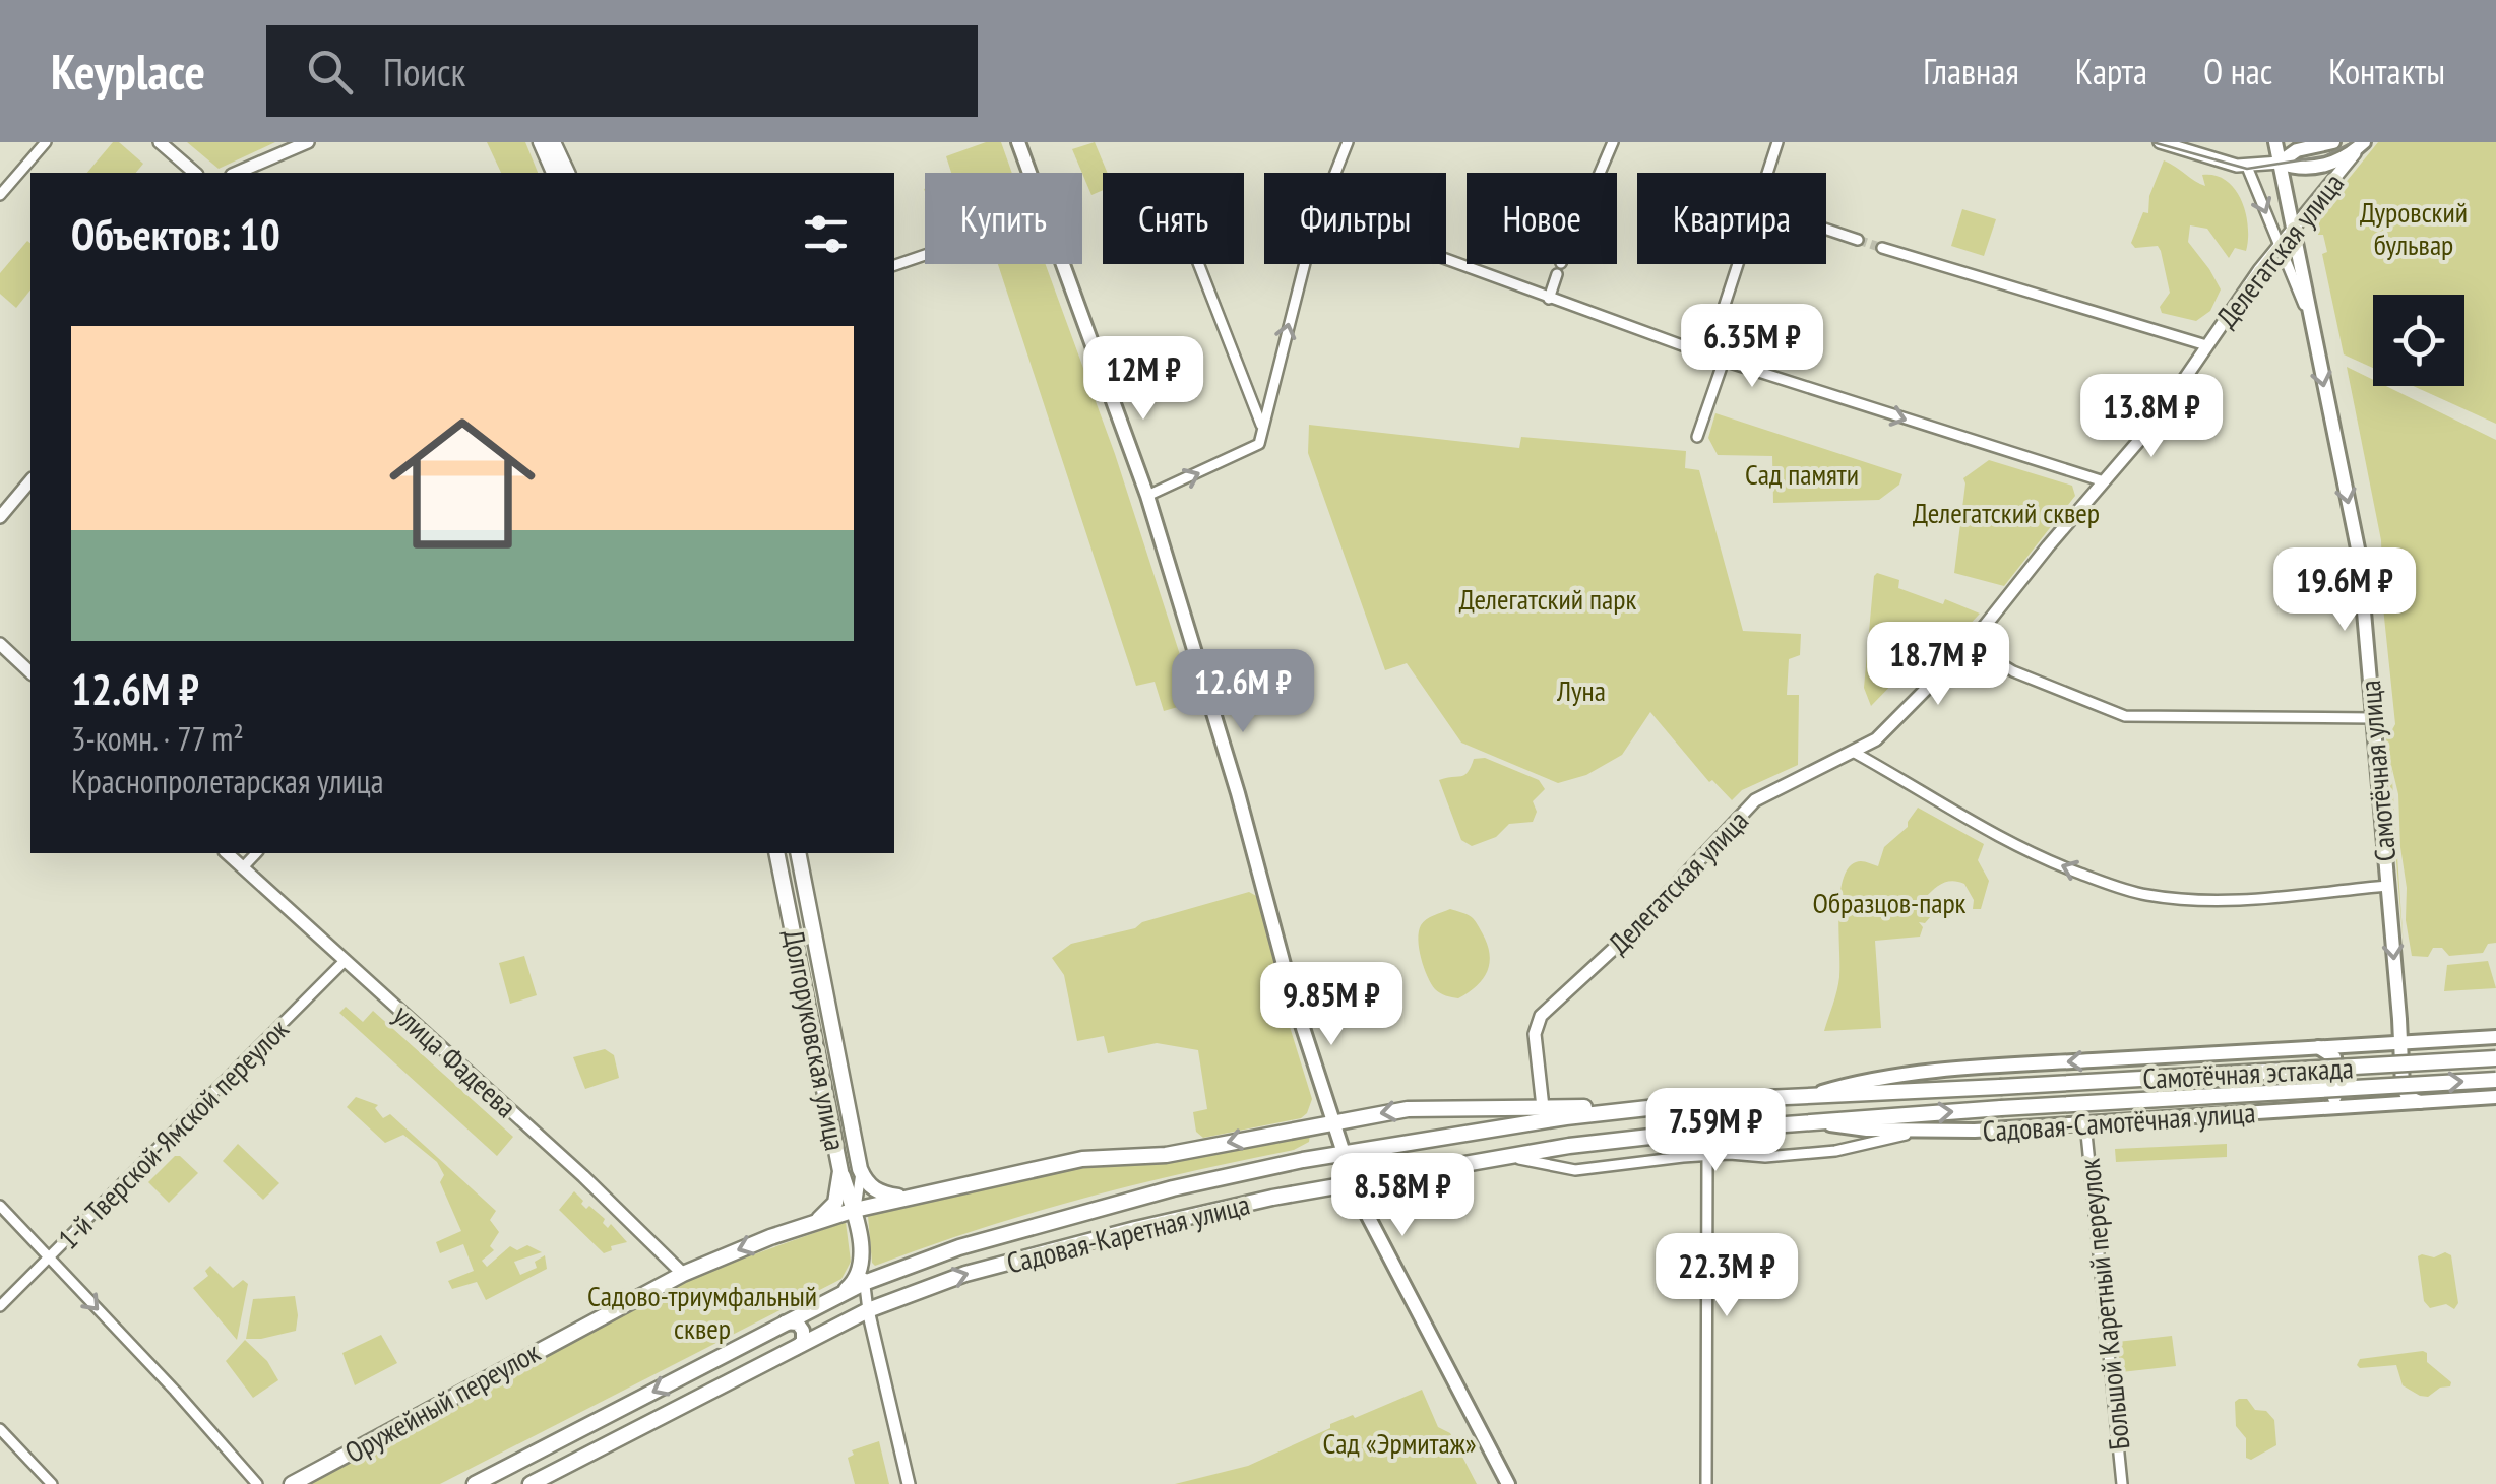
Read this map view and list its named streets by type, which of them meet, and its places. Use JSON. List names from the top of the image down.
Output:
{
  "streets": {
    "main road": [
      "Делегатская улица",
      "Самотёчная улица",
      "Долгоруковская улица",
      "Самотёчная эстакада",
      "Садовая-Самотёчная улица",
      "Садовая-Каретная улица",
      "Оружейный переулок"
    ],
    "street": ["улица Фадеева", "1-й Тверской-Ямской переулок", "Большой Каретный переулок"]
  },
  "crossings": [
    ["Делегатская улица", "Самотёчная улица"],
    ["Делегатская улица", "Садовая-Каретная улица"],
    ["Самотёчная улица", "Садовая-Самотёчная улица"],
    ["Долгоруковская улица", "Оружейный переулок"],
    ["улица Фадеева", "1-й Тверской-Ямской переулок"],
    ["улица Фадеева", "Оружейный переулок"],
    ["Самотёчная эстакада", "Садовая-Самотёчная улица"],
    ["Самотёчная эстакада", "Садовая-Каретная улица"],
    ["Садовая-Самотёчная улица", "Садовая-Каретная улица"],
    ["Садовая-Самотёчная улица", "Большой Каретный переулок"]
  ],
  "one_way": ["Самотёчная улица"],
  "parks": [
    "Дуровский бульвар",
    "Сад памяти",
    "Делегатский сквер",
    "Делегатский парк",
    "Луна",
    "Образцов-парк",
    "Садово-триумфальный сквер",
    "Сад «Эрмитаж»"
  ],
  "page": {
    "header": "Keyplace",
    "search": "Поиск",
    "nav": [
      "Главная",
      "Карта",
      "О нас",
      "Контакты"
    ],
    "chip": [
      "Купить",
      "Снять",
      "Фильтры",
      "Новое",
      "Квартира"
    ],
    "heading": "Объектов: 10",
    "list": [
      {
        "name": "12.6M ₽",
        "note": "3-комн. · 77 m² · Краснопролетарская улица"
      }
    ],
    "price": [
      "6.35M ₽",
      "12M ₽",
      "13.8M ₽",
      "19.6M ₽",
      "18.7M ₽",
      "12.6M ₽",
      "9.85M ₽",
      "7.59M ₽",
      "8.58M ₽",
      "22.3M ₽"
    ]
  }
}
